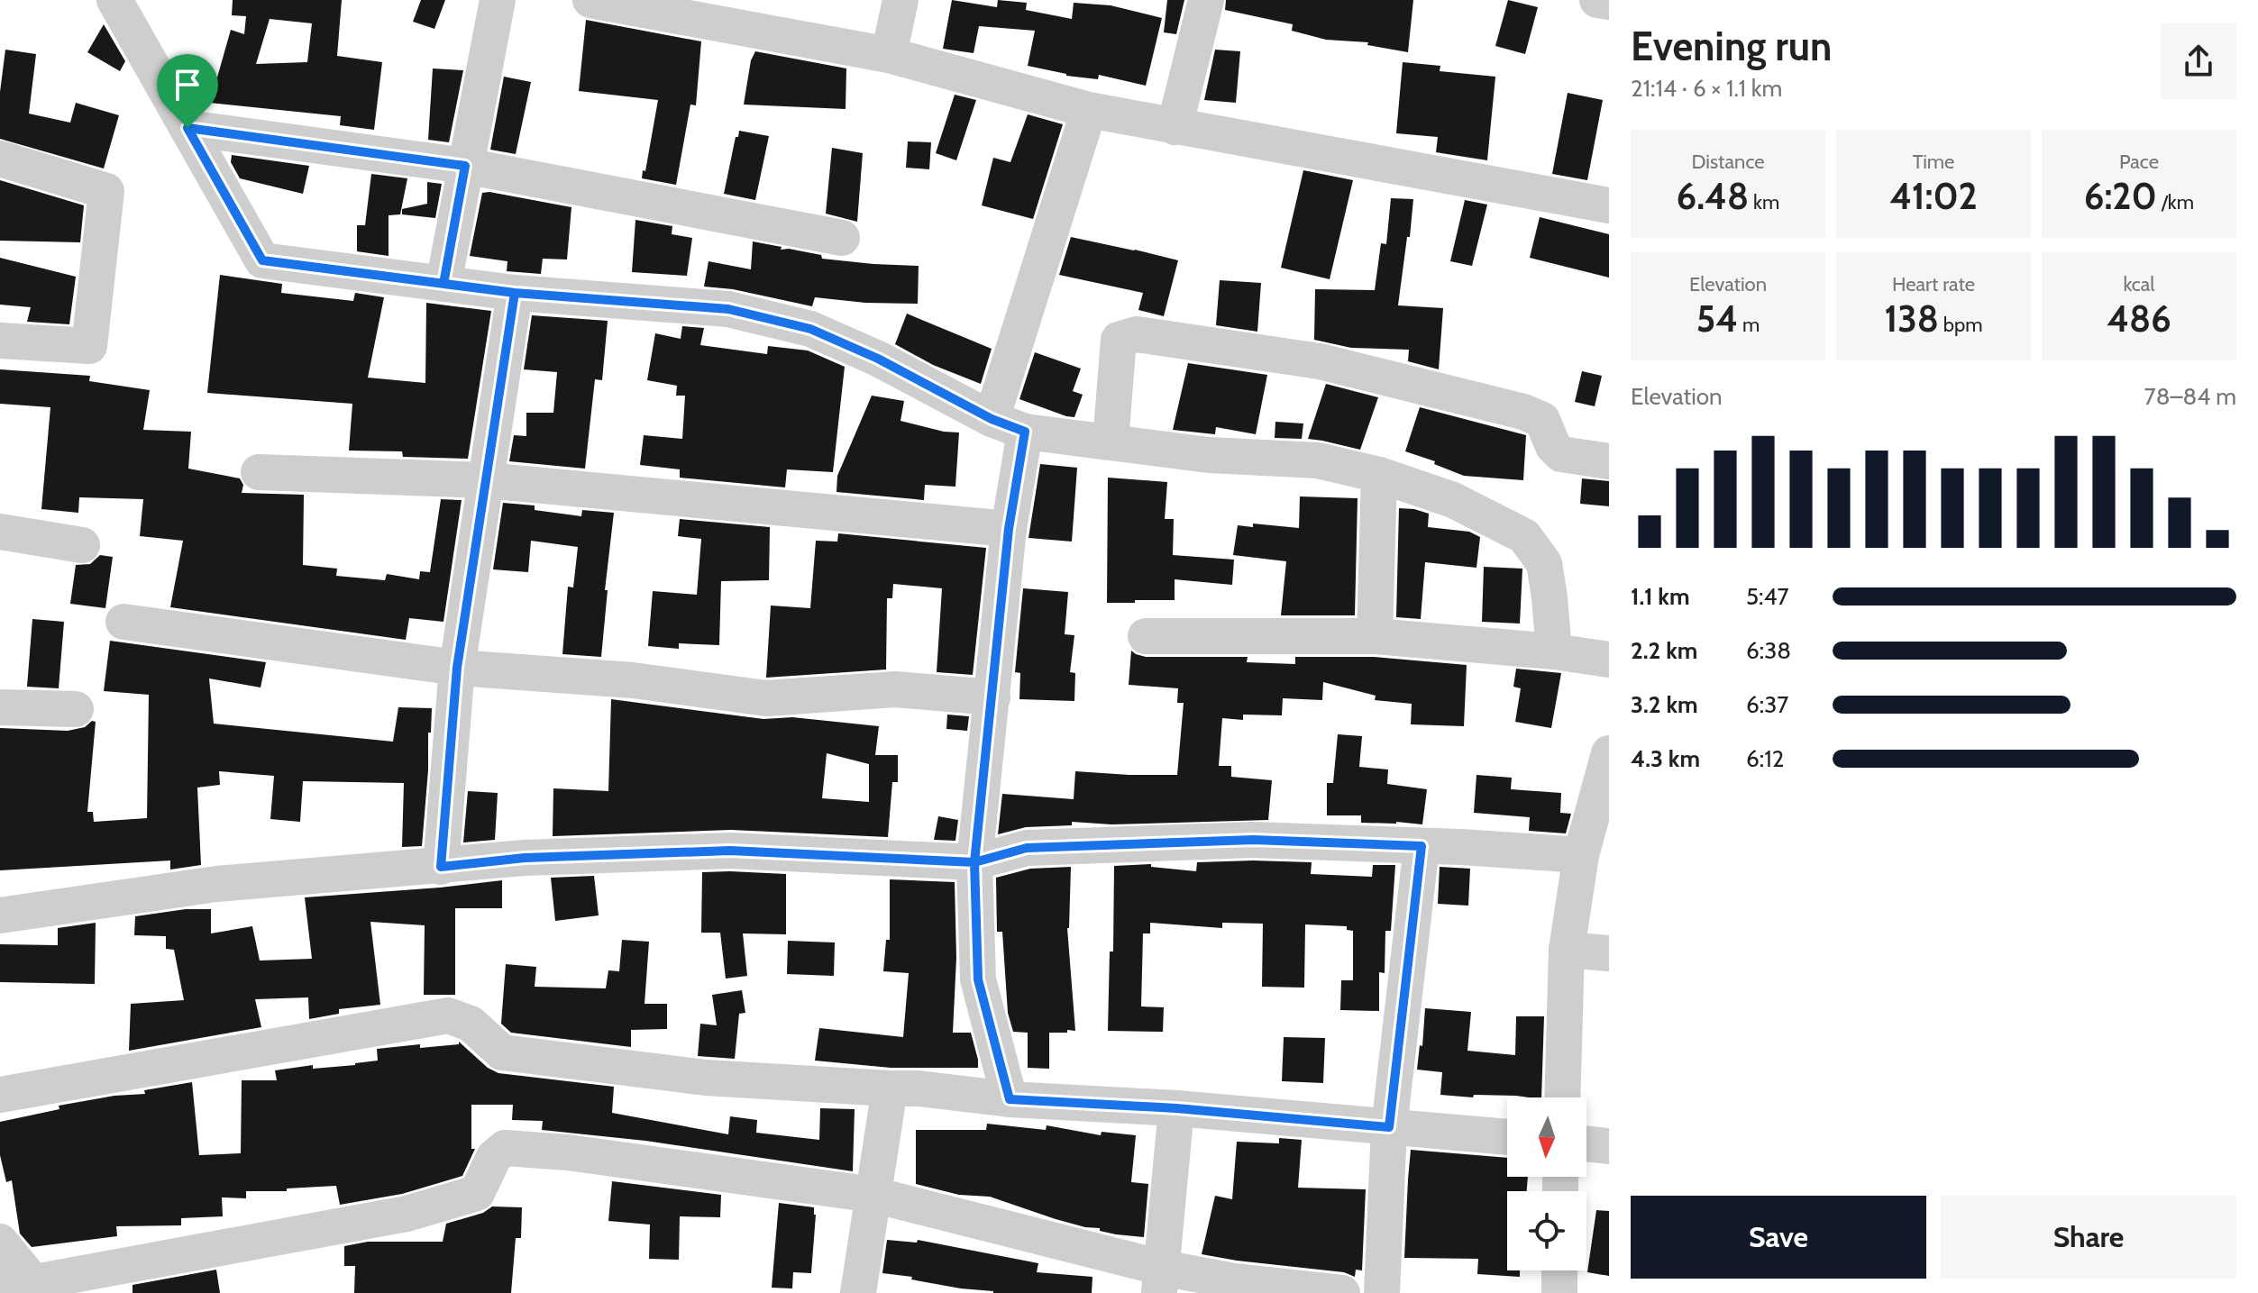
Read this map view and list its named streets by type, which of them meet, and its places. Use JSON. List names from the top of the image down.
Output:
{
  "north": "bottom",
  "page": {
    "heading": ["Evening run", "21:14 · 6 × 1.1 km"],
    "stats": [
      ["Distance", "6.48 km"],
      ["Time", "41:02"],
      ["Pace", "6:20 /km"],
      ["Elevation", "54 m"],
      ["Heart rate", "138 bpm"],
      ["kcal", "486"]
    ],
    "chart": ["Elevation", "78–84 m"],
    "list": [
      {
        "name": "1.1 km",
        "note": "5:47"
      },
      {
        "name": "2.2 km",
        "note": "6:38"
      },
      {
        "name": "3.2 km",
        "note": "6:37"
      },
      {
        "name": "4.3 km",
        "note": "6:12"
      }
    ],
    "buttons": ["Save", "Share"]
  }
}
